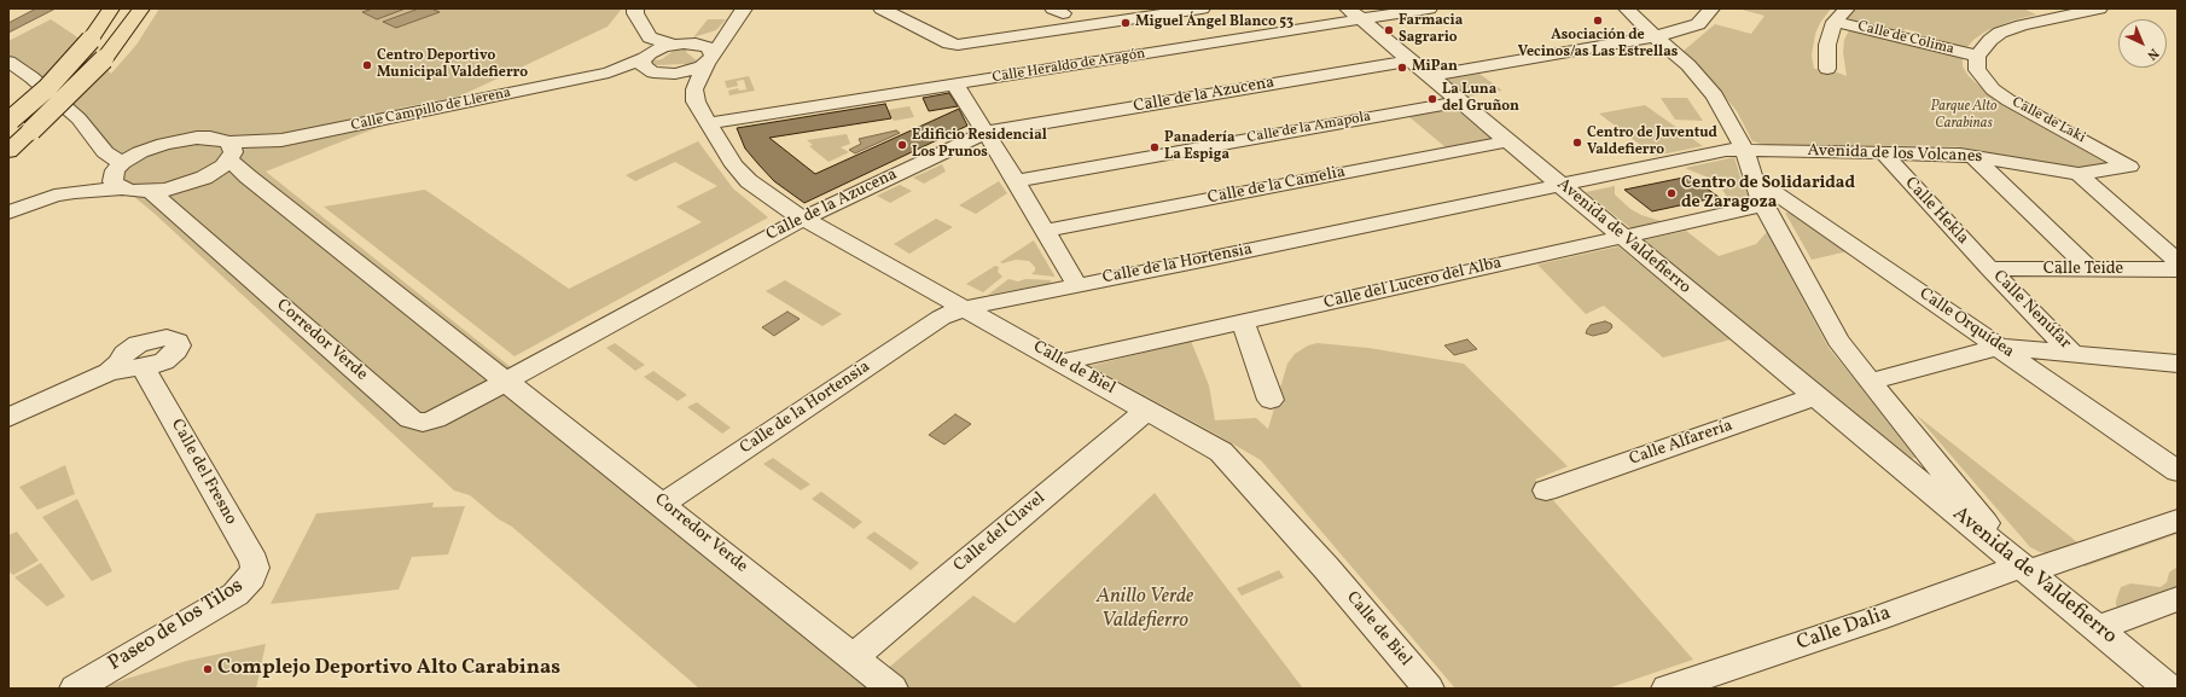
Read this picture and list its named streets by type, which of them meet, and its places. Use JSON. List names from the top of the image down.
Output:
{
  "streets": {
    "street": [
      "Calle de Colima",
      "Calle Heraldo de Aragón",
      "Calle de la Azucena",
      "Calle Campillo de Llerena",
      "Calle de Laki",
      "Calle de la Amapola",
      "Avenida de los Volcanes",
      "Calle de la Camelia",
      "Calle Hekla",
      "Avenida de Valdefierro",
      "Calle de la Hortensia",
      "Calle Teide",
      "Calle del Lucero del Alba",
      "Calle Nenúfar",
      "Calle Orquídea",
      "Corredor Verde",
      "Calle de Biel",
      "Calle Alfarería",
      "Calle del Fresno",
      "Calle del Clavel",
      "Paseo de los Tilos",
      "Calle Dalia"
    ]
  },
  "crossings": [
    ["Calle de Colima", "Calle de Laki"],
    ["Calle Heraldo de Aragón", "Avenida de Valdefierro"],
    ["Calle Heraldo de Aragón", "Calle de Biel"],
    ["Calle de la Azucena", "Avenida de Valdefierro"],
    ["Calle de la Azucena", "Corredor Verde"],
    ["Calle de la Azucena", "Calle de Biel"],
    ["Calle Campillo de Llerena", "Corredor Verde"],
    ["Calle de Laki", "Avenida de los Volcanes"],
    ["Calle de la Amapola", "Avenida de Valdefierro"],
    ["Avenida de los Volcanes", "Calle Hekla"],
    ["Avenida de los Volcanes", "Calle de la Hortensia"],
    ["Calle de la Camelia", "Avenida de Valdefierro"],
    ["Calle Hekla", "Calle Teide"],
    ["Calle Hekla", "Calle Nenúfar"],
    ["Avenida de Valdefierro", "Calle de la Hortensia"],
    ["Avenida de Valdefierro", "Calle del Lucero del Alba"],
    ["Avenida de Valdefierro", "Calle Alfarería"],
    ["Avenida de Valdefierro", "Calle Dalia"],
    ["Calle de la Hortensia", "Corredor Verde"],
    ["Calle de la Hortensia", "Calle de Biel"],
    ["Calle Teide", "Calle Nenúfar"],
    ["Calle del Lucero del Alba", "Calle de Biel"],
    ["Corredor Verde", "Calle del Clavel"],
    ["Calle de Biel", "Calle del Clavel"],
    ["Calle del Fresno", "Paseo de los Tilos"]
  ],
  "parks": ["Parque Alto Carabinas", "Anillo Verde Valdefierro"],
  "places": [
    "Asociación de Vecinos/as Las Estrellas",
    "Miguel Ángel Blanco 53",
    "Farmacia Sagrario",
    "Centro Deportivo Municipal Valdefierro",
    "MiPan",
    "La Luna del Gruñon",
    "Centro de Juventud Valdefierro",
    "Edificio Residencial Los Prunos",
    "Panadería La Espiga",
    "Centro de Solidaridad de Zaragoza",
    "Complejo Deportivo Alto Carabinas"
  ],
  "north": "bottom right"
}
